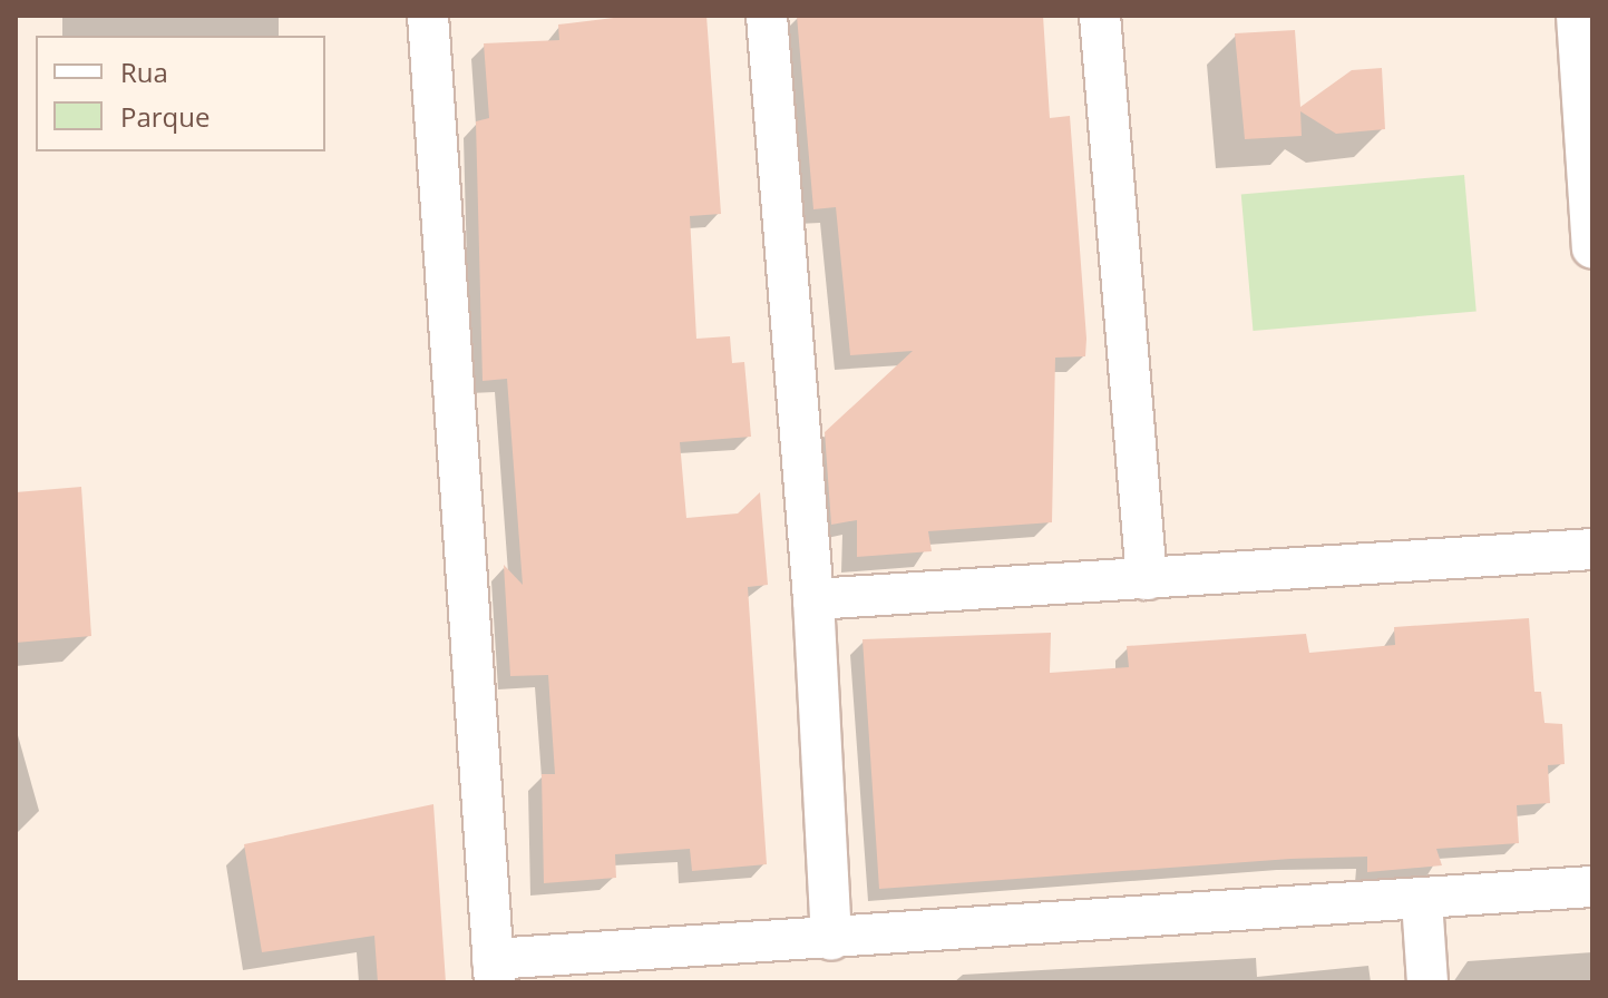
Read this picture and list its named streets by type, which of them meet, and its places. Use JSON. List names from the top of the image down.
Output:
{
  "legend": ["Rua", "Parque"]
}
